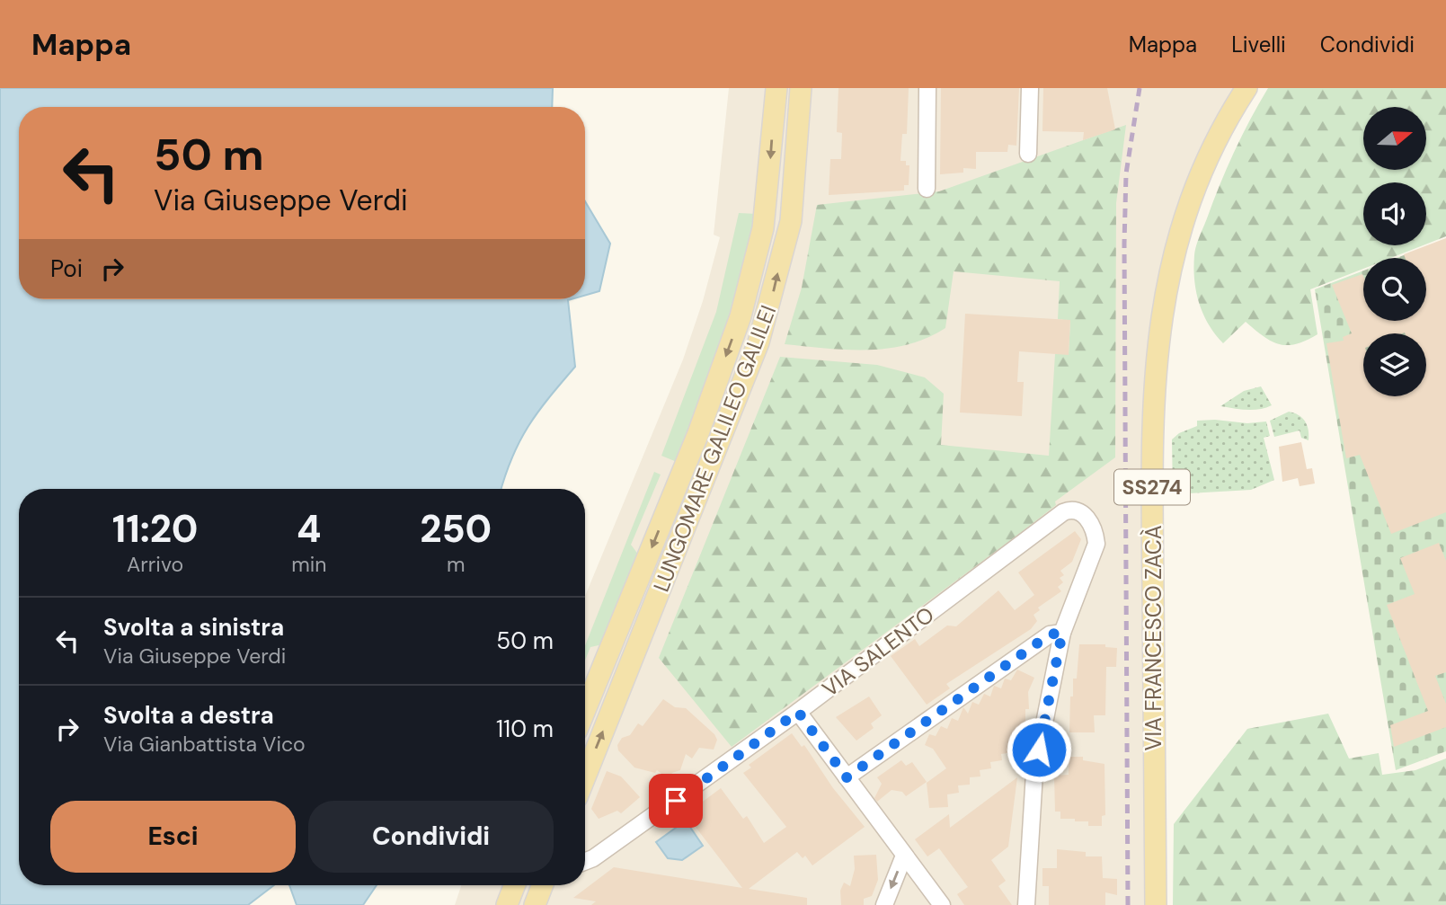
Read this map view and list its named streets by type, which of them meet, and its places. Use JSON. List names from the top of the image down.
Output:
{
  "streets": {
    "main road": ["LUNGOMARE GALILEO GALILEI", "SS274", "VIA FRANCESCO ZACÀ"],
    "street": ["VIA SALENTO"]
  },
  "north": "right",
  "page": {
    "header": "Mappa",
    "nav": ["Mappa", "Livelli", "Condividi"],
    "turn": ["50 m", "Via Giuseppe Verdi"],
    "then": "Poi",
    "eta": [
      "11:20",
      "Arrivo",
      "4",
      "min",
      "250",
      "m"
    ],
    "list": [
      {
        "name": "Svolta a sinistra",
        "note": "Via Giuseppe Verdi",
        "value": "50 m"
      },
      {
        "name": "Svolta a destra",
        "note": "Via Gianbattista Vico",
        "value": "110 m"
      }
    ],
    "buttons": ["Esci", "Condividi"]
  }
}
